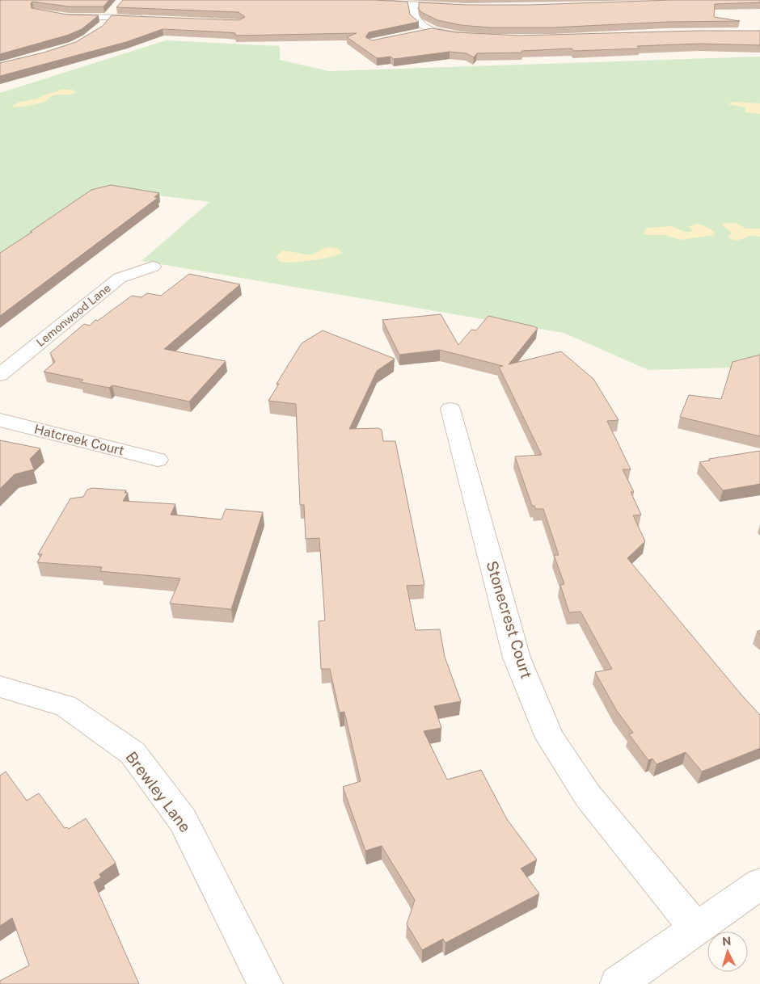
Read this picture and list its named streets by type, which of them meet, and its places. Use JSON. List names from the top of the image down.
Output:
{
  "streets": {
    "street": [
      "Lemonwood Lane",
      "Hatcreek Court",
      "Stonecrest Court",
      "Brewley Lane"
    ]
  },
  "north": "top"
}
